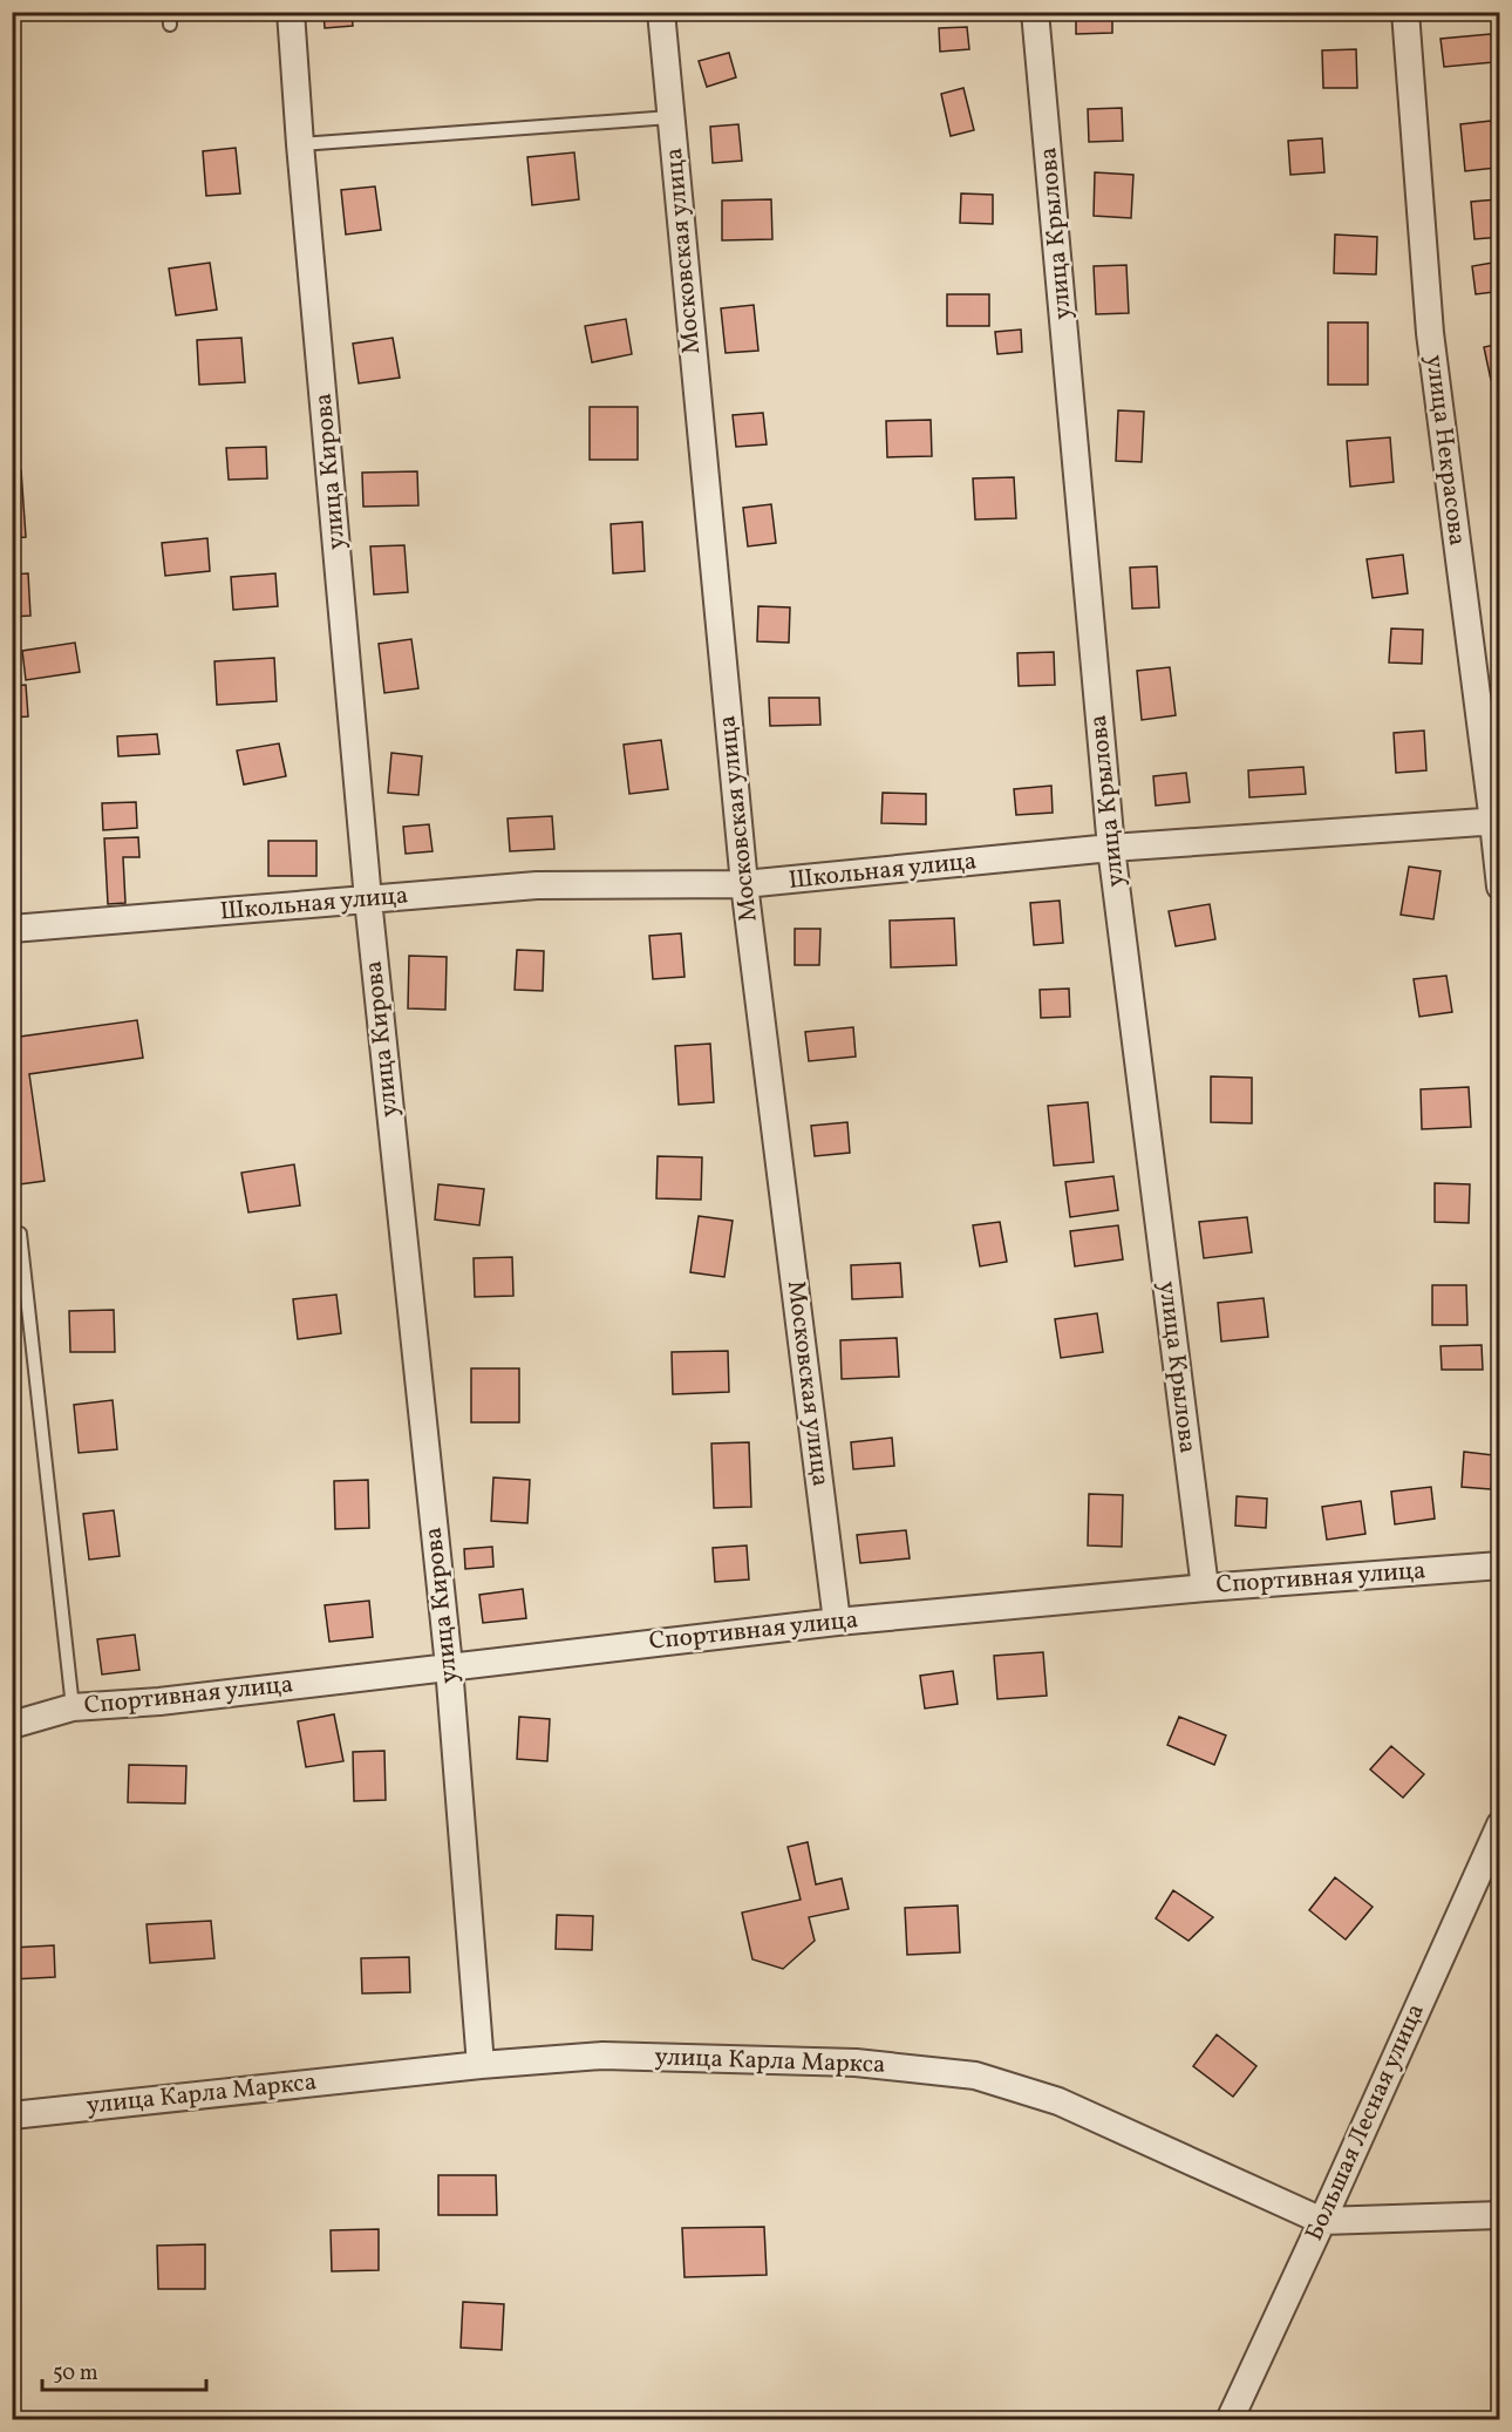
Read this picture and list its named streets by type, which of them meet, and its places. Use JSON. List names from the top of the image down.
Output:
{
  "streets": {
    "street": [
      "улица Крылова",
      "Московская улица",
      "улица Некрасова",
      "улица Кирова",
      "Школьная улица",
      "Спортивная улица",
      "улица Карла Маркса",
      "Большая Лесная улица"
    ]
  },
  "crossings": [
    ["улица Крылова", "Школьная улица"],
    ["улица Крылова", "Спортивная улица"],
    ["Московская улица", "Школьная улица"],
    ["Московская улица", "Спортивная улица"],
    ["улица Некрасова", "Школьная улица"],
    ["улица Кирова", "Школьная улица"],
    ["улица Кирова", "Спортивная улица"],
    ["улица Кирова", "улица Карла Маркса"],
    ["улица Карла Маркса", "Большая Лесная улица"]
  ],
  "scale_bar": "50 m"
}
